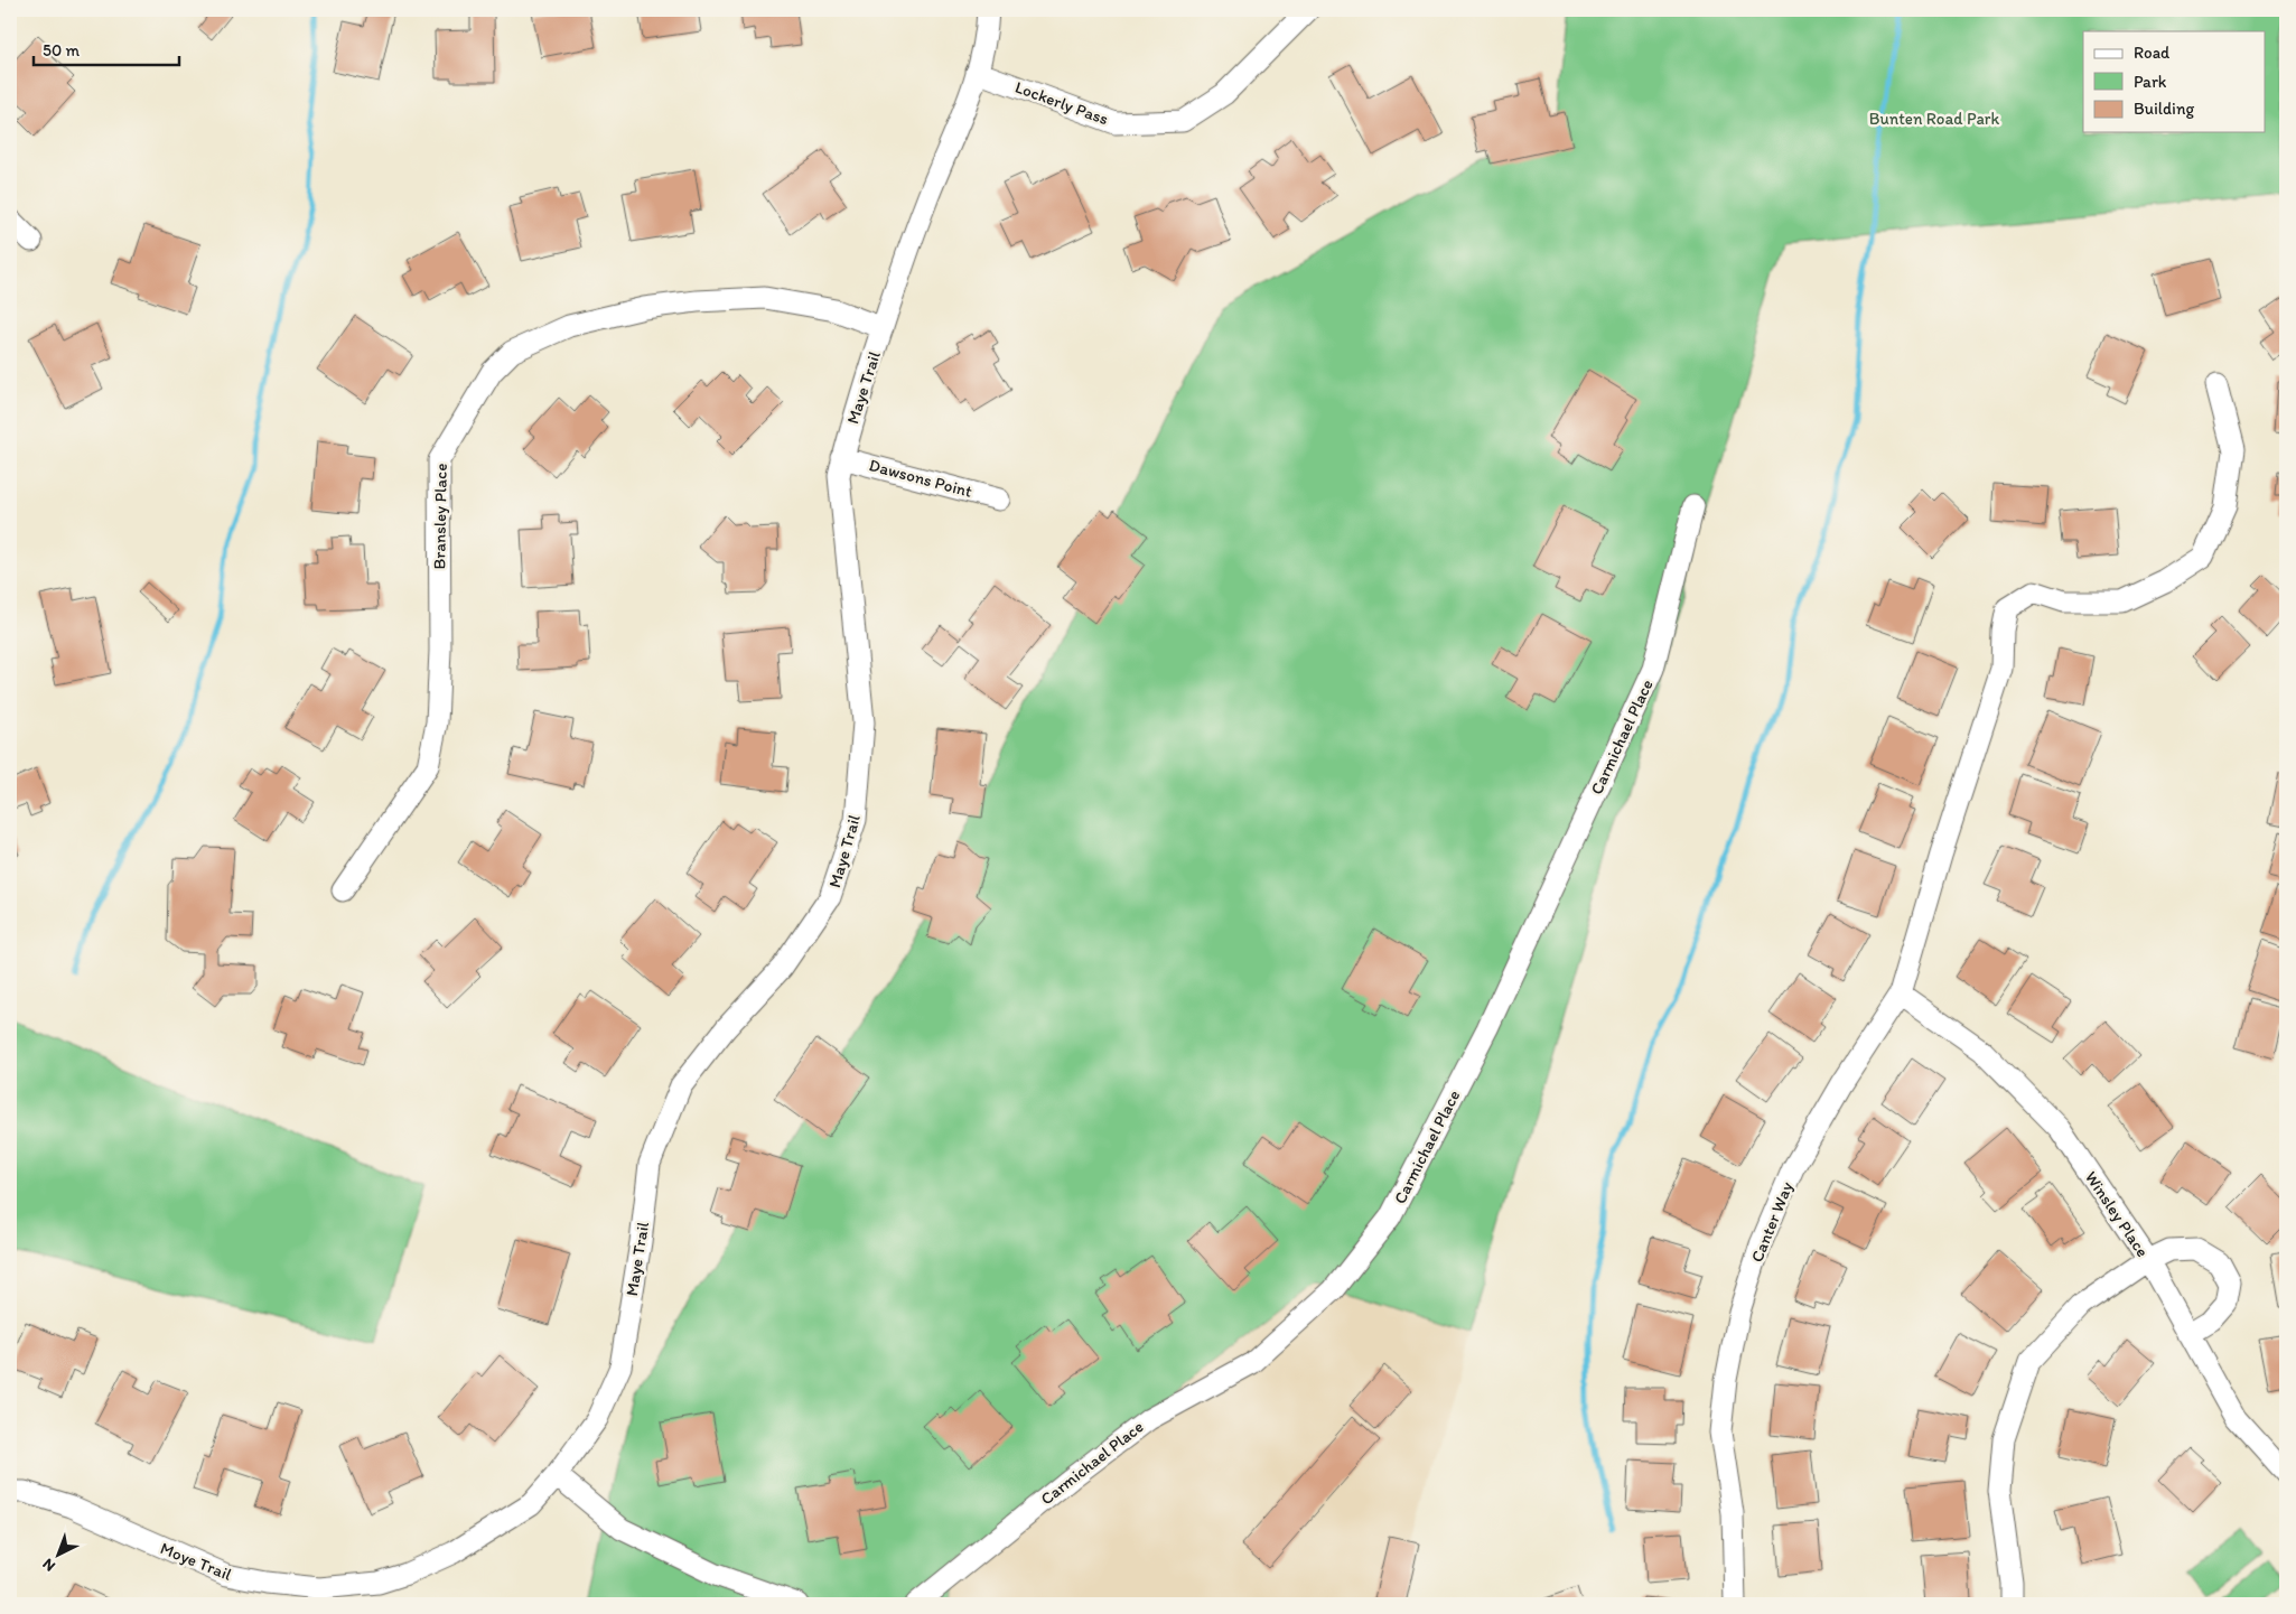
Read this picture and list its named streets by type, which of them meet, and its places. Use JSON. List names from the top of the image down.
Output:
{
  "streets": {
    "street": [
      "Lockerly Pass",
      "Maye Trail",
      "Dawsons Point",
      "Bransley Place",
      "Carmichael Place",
      "Winsley Place",
      "Canter Way",
      "Moye Trail"
    ]
  },
  "crossings": [
    ["Lockerly Pass", "Maye Trail"],
    ["Maye Trail", "Dawsons Point"],
    ["Maye Trail", "Bransley Place"],
    ["Maye Trail", "Moye Trail"],
    ["Winsley Place", "Canter Way"]
  ],
  "parks": ["Bunten Road Park"],
  "legend": ["Road", "Park", "Building"],
  "scale_bar": "50 m",
  "north": "bottom left"
}
